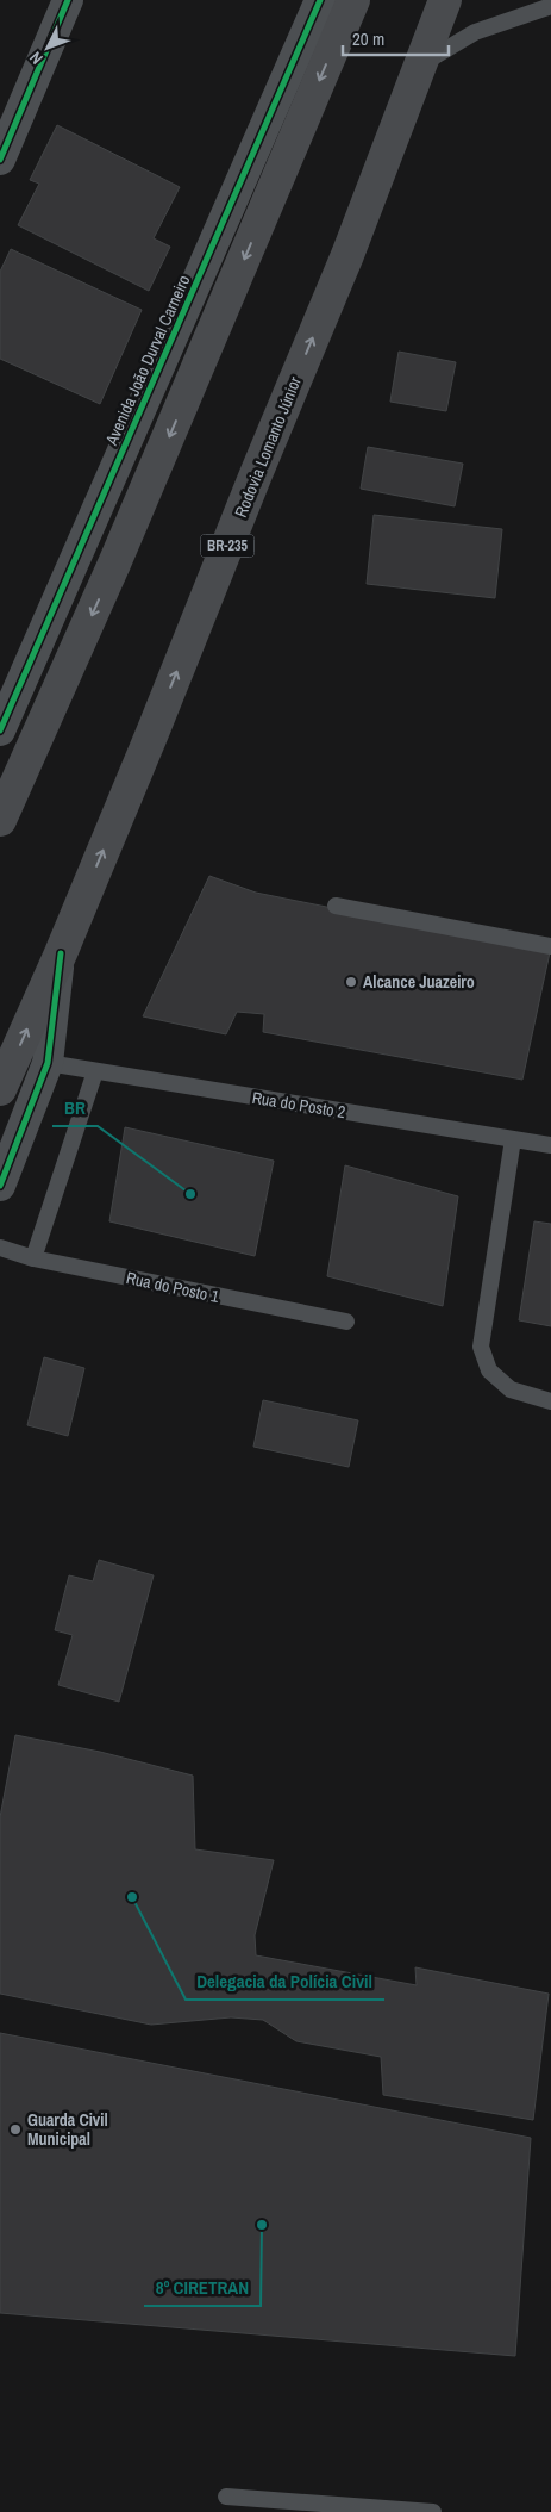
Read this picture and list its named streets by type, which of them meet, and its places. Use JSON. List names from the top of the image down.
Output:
{
  "streets": {
    "highway": ["Rodovia Lomanto Júnior", "BR-235"],
    "street": ["Avenida João Durval Carneiro"],
    "lane": ["Rua do Posto 2", "Rua do Posto 1"]
  },
  "places": [
    "Alcance Juazeiro",
    "BR",
    "Delegacia da Polícia Civil",
    "Guarda Civil Municipal",
    "8º CIRETRAN"
  ],
  "scale_bar": "20 m",
  "north": "bottom left"
}
